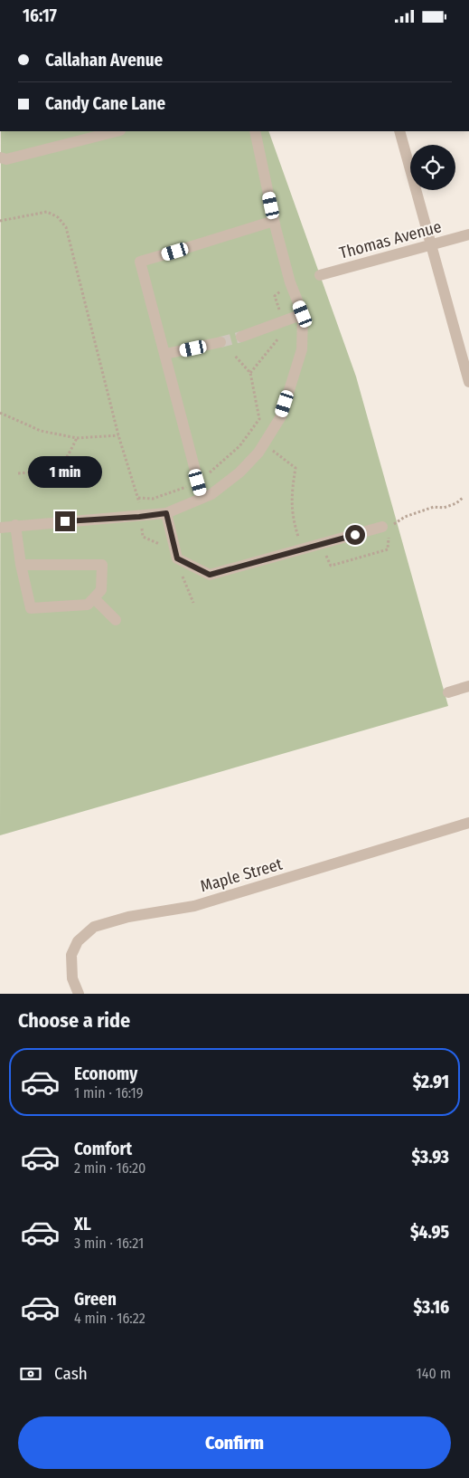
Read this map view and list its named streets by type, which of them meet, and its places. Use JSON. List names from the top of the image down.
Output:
{
  "streets": {
    "street": ["Thomas Avenue", "Maple Street"]
  },
  "page": {
    "status": "16:17",
    "banner": ["Callahan Avenue", "Candy Cane Lane"],
    "bubble": "1 min",
    "heading": "Choose a ride",
    "list": [
      {
        "name": "Economy",
        "note": "1 min · 16:19",
        "value": "$2.91"
      },
      {
        "name": "Comfort",
        "note": "2 min · 16:20",
        "value": "$3.93"
      },
      {
        "name": "XL",
        "note": "3 min · 16:21",
        "value": "$4.95"
      },
      {
        "name": "Green",
        "note": "4 min · 16:22",
        "value": "$3.16"
      }
    ],
    "pay": ["Cash", "140 m"],
    "buttons": "Confirm"
  }
}
